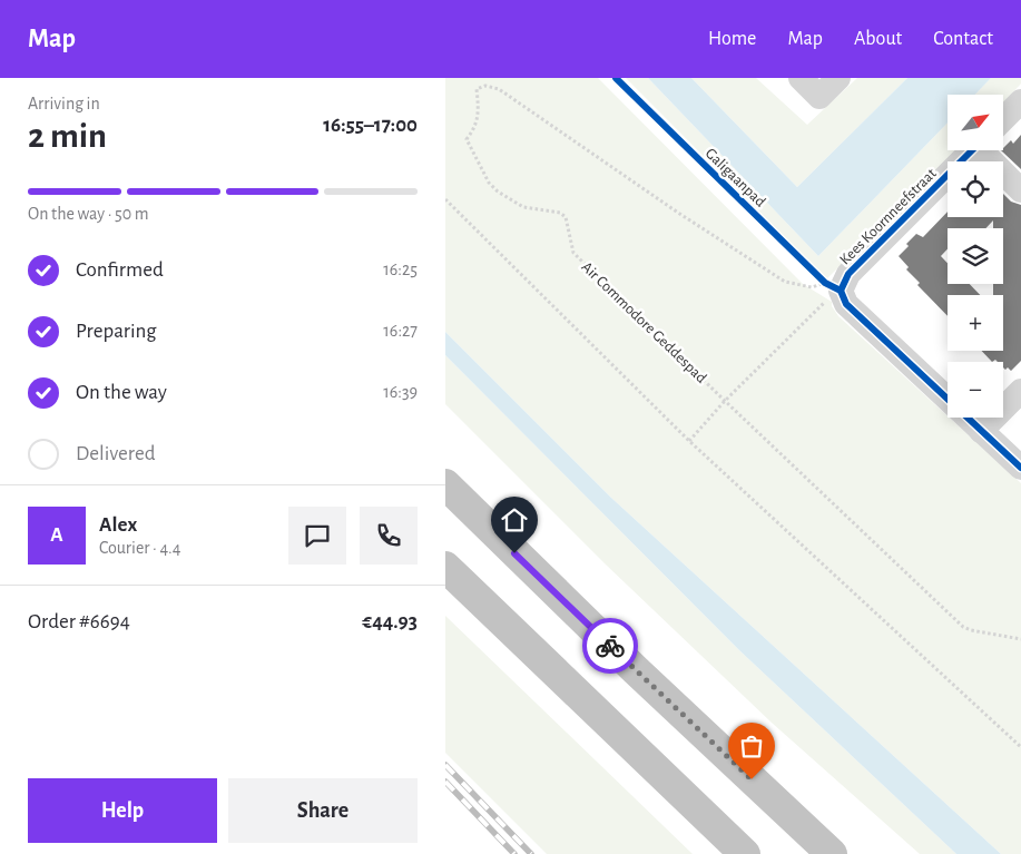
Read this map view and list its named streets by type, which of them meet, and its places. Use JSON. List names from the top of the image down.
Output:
{
  "streets": {
    "street": ["Kees Koornneefstraat"],
    "path": ["Air Commodore Geddespad"],
    "cycle path": ["Galigaanpad"]
  },
  "crossings": [
    ["Kees Koornneefstraat", "Air Commodore Geddespad"]
  ],
  "north": "top right",
  "page": {
    "header": "Map",
    "nav": [
      "Home",
      "Map",
      "About",
      "Contact"
    ],
    "heading": ["2 min", "Arriving in", "16:55–17:00"],
    "panel": [
      "Alex",
      "Courier · 4.4",
      "Order #6694",
      "€44.93"
    ],
    "map_buttons": ["+", "−"],
    "bar": "On the way · 50 m",
    "list": [
      ["Confirmed", "16:25"],
      ["Preparing", "16:27"],
      ["On the way", "16:39"],
      "Delivered"
    ],
    "round": "A",
    "buttons": ["Help", "Share"]
  }
}
